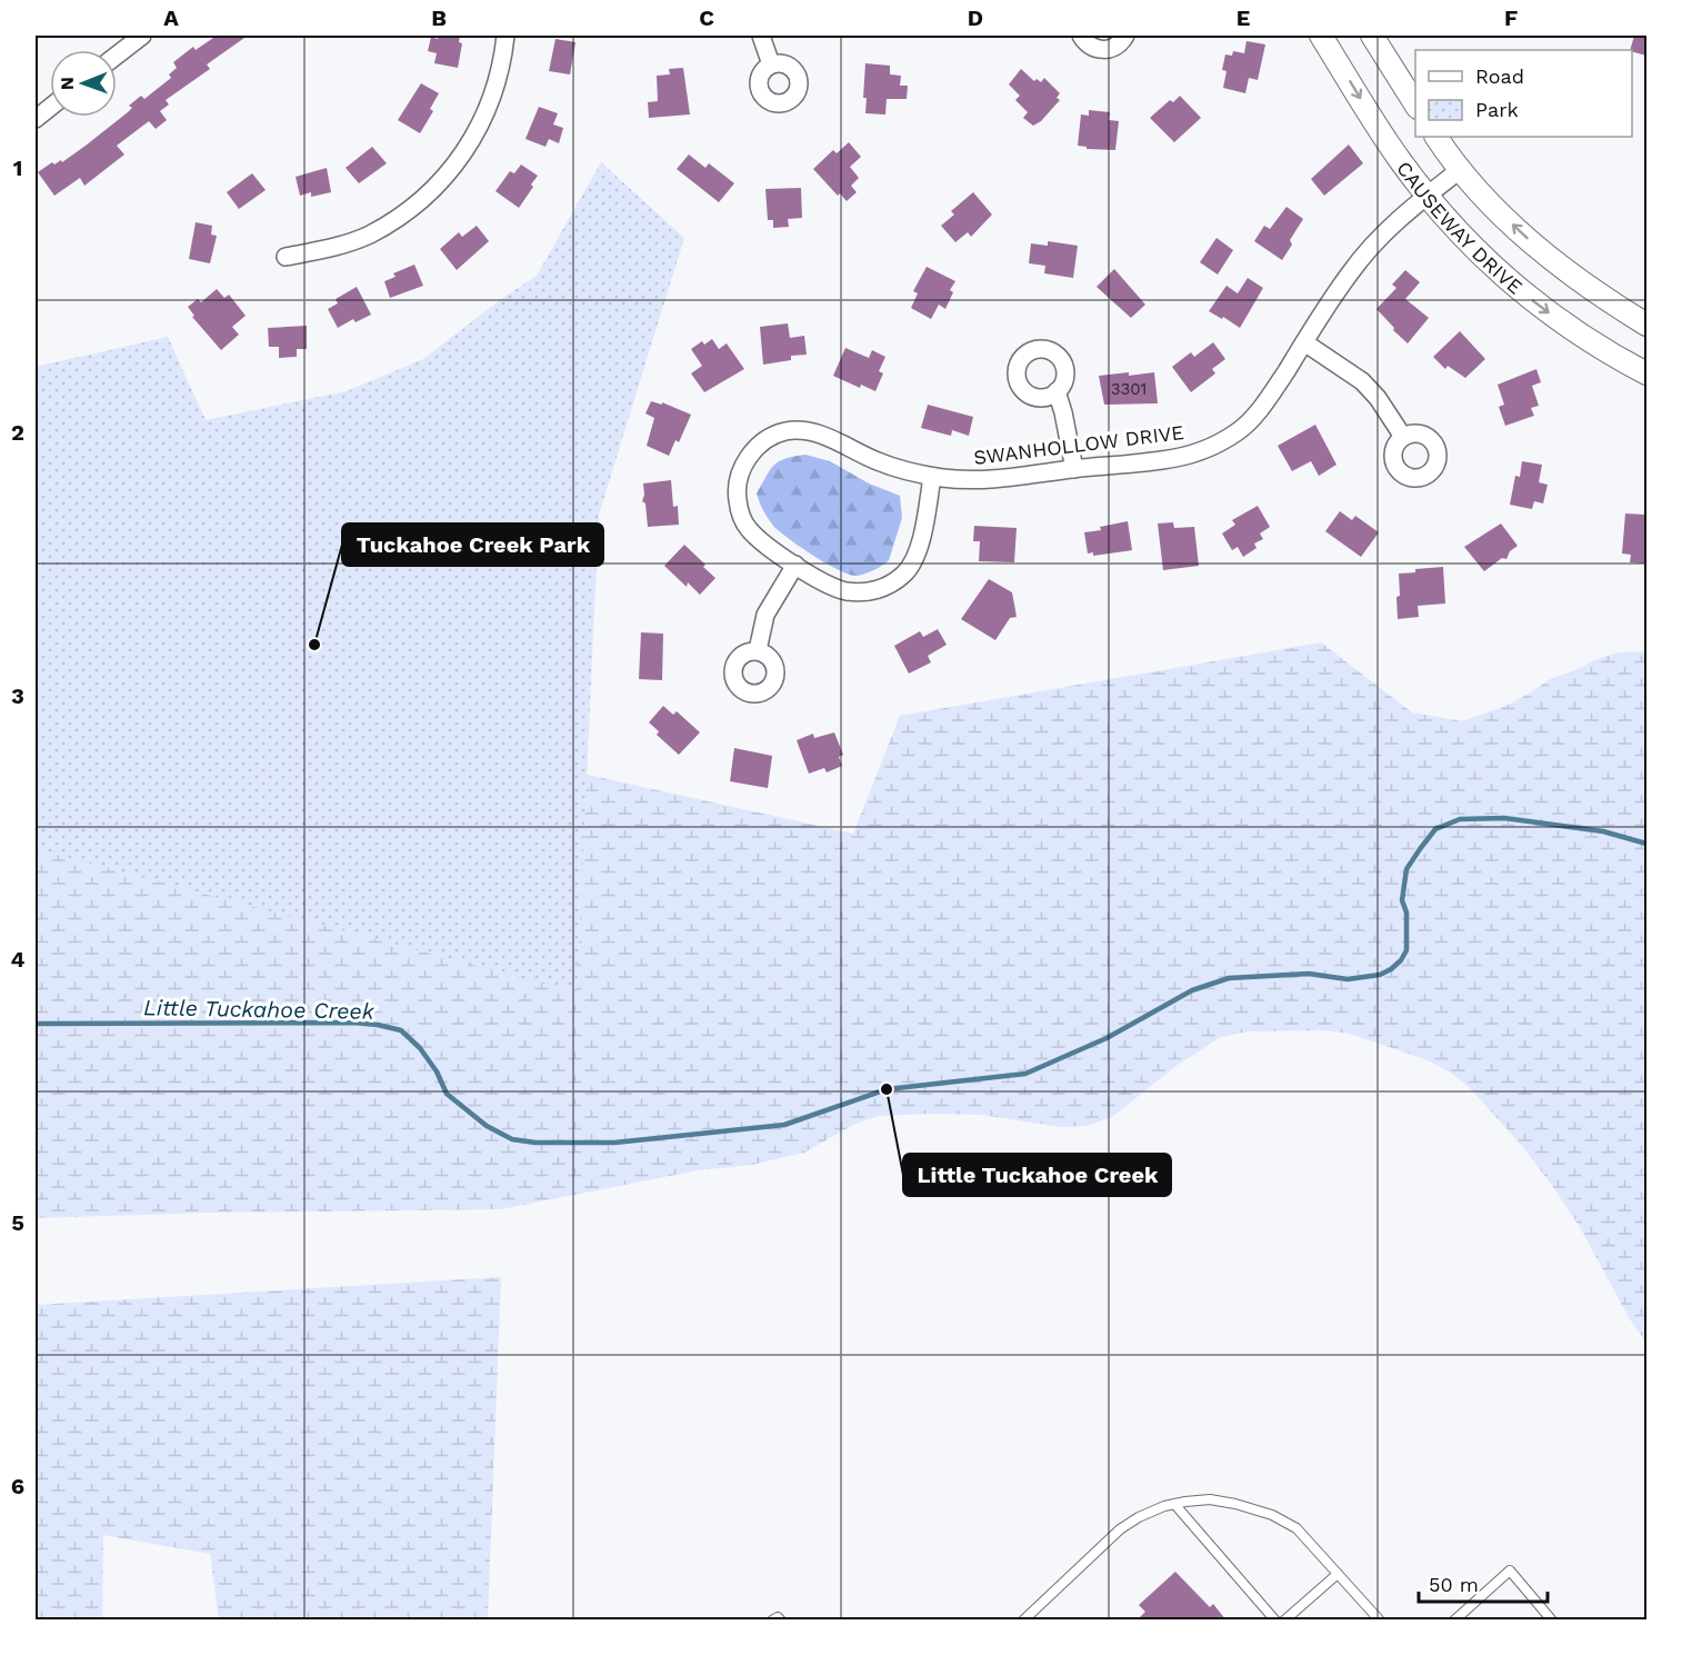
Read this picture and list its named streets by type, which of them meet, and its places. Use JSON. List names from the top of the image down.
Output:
{
  "streets": {
    "street": ["CAUSEWAY DRIVE", "SWANHOLLOW DRIVE"]
  },
  "crossings": [
    ["CAUSEWAY DRIVE", "SWANHOLLOW DRIVE"]
  ],
  "water": ["Little Tuckahoe Creek"],
  "places": ["Tuckahoe Creek Park", "Little Tuckahoe Creek"],
  "house_numbers": ["3301"],
  "legend": ["Road", "Park"],
  "scale_bar": "50 m",
  "north": "left",
  "grid": {
    "columns": [
      "A",
      "B",
      "C",
      "D",
      "E",
      "F"
    ],
    "rows": [
      "1",
      "2",
      "3",
      "4",
      "5",
      "6"
    ]
  }
}
